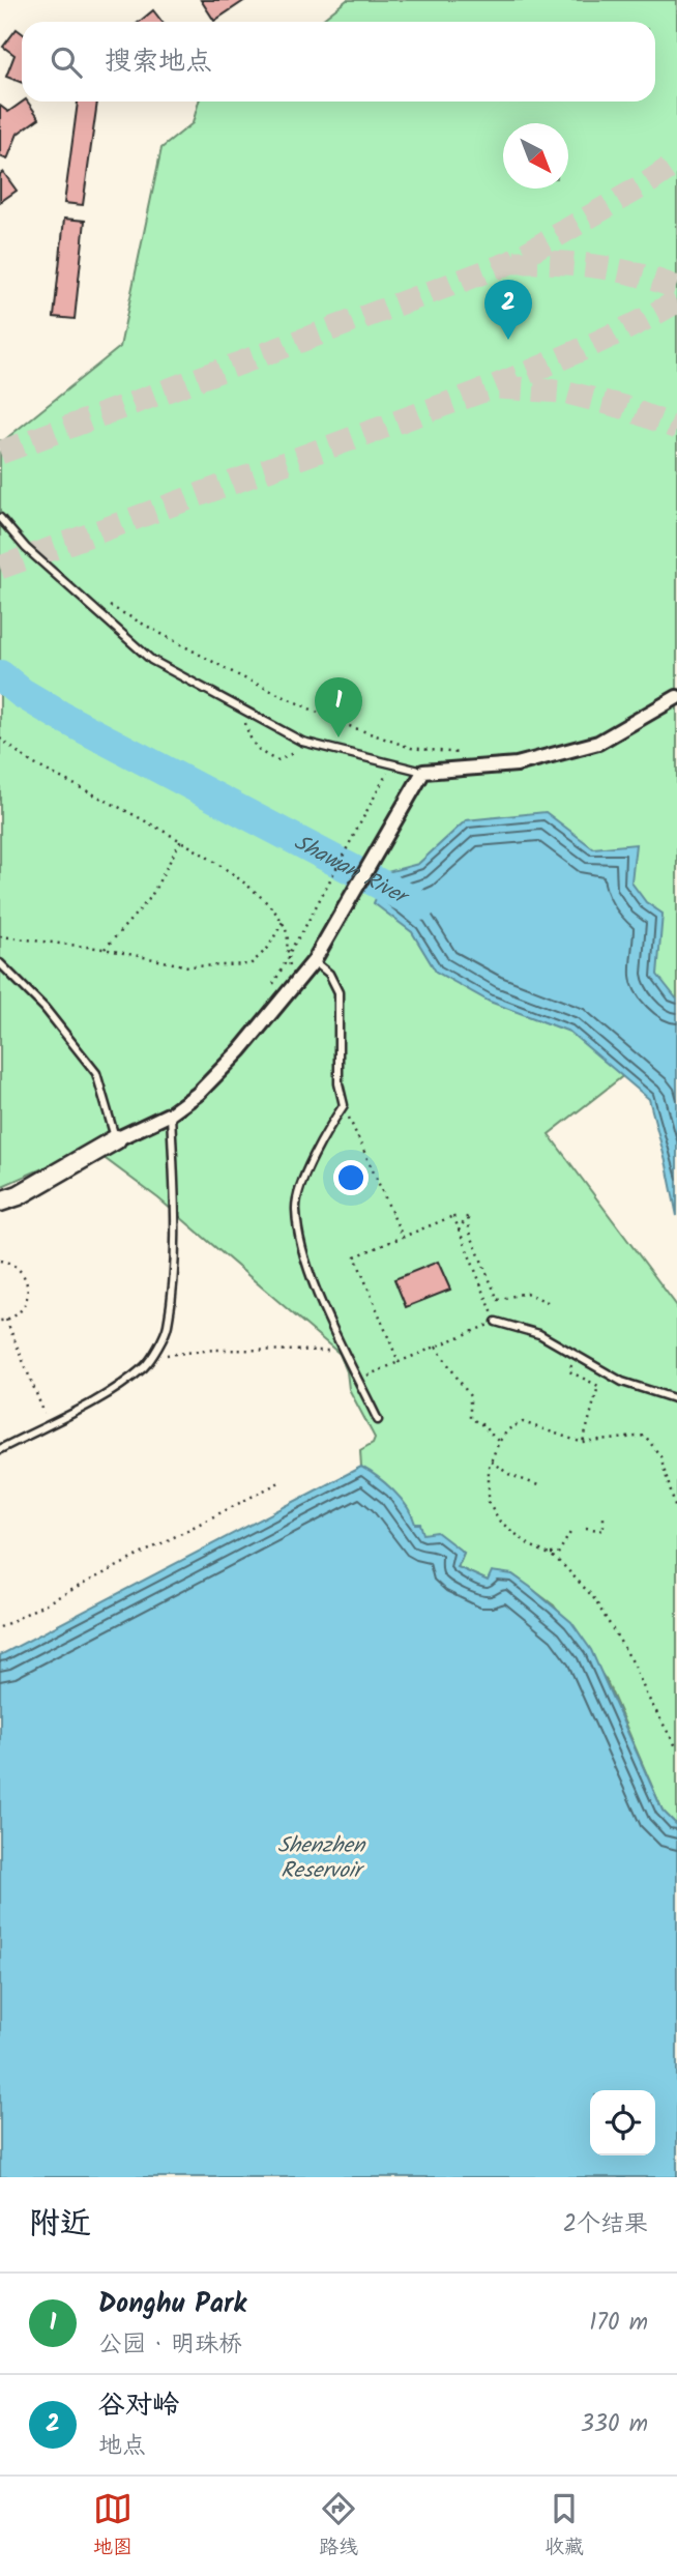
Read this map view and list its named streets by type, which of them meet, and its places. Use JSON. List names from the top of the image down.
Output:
{
  "water": ["Shawan River", "Shenzhen Reservoir"],
  "north": "bottom right",
  "page": {
    "search": "搜索地点",
    "pins": ["2", "1"],
    "heading": ["附近", "2个结果"],
    "list": [
      {
        "mark": "1",
        "name": "Donghu Park",
        "note": "公园 · 明珠桥",
        "value": "170 m"
      },
      {
        "mark": "2",
        "name": "谷对岭",
        "note": "地点",
        "value": "330 m"
      }
    ],
    "nav": ["地图", "路线", "收藏"]
  }
}
